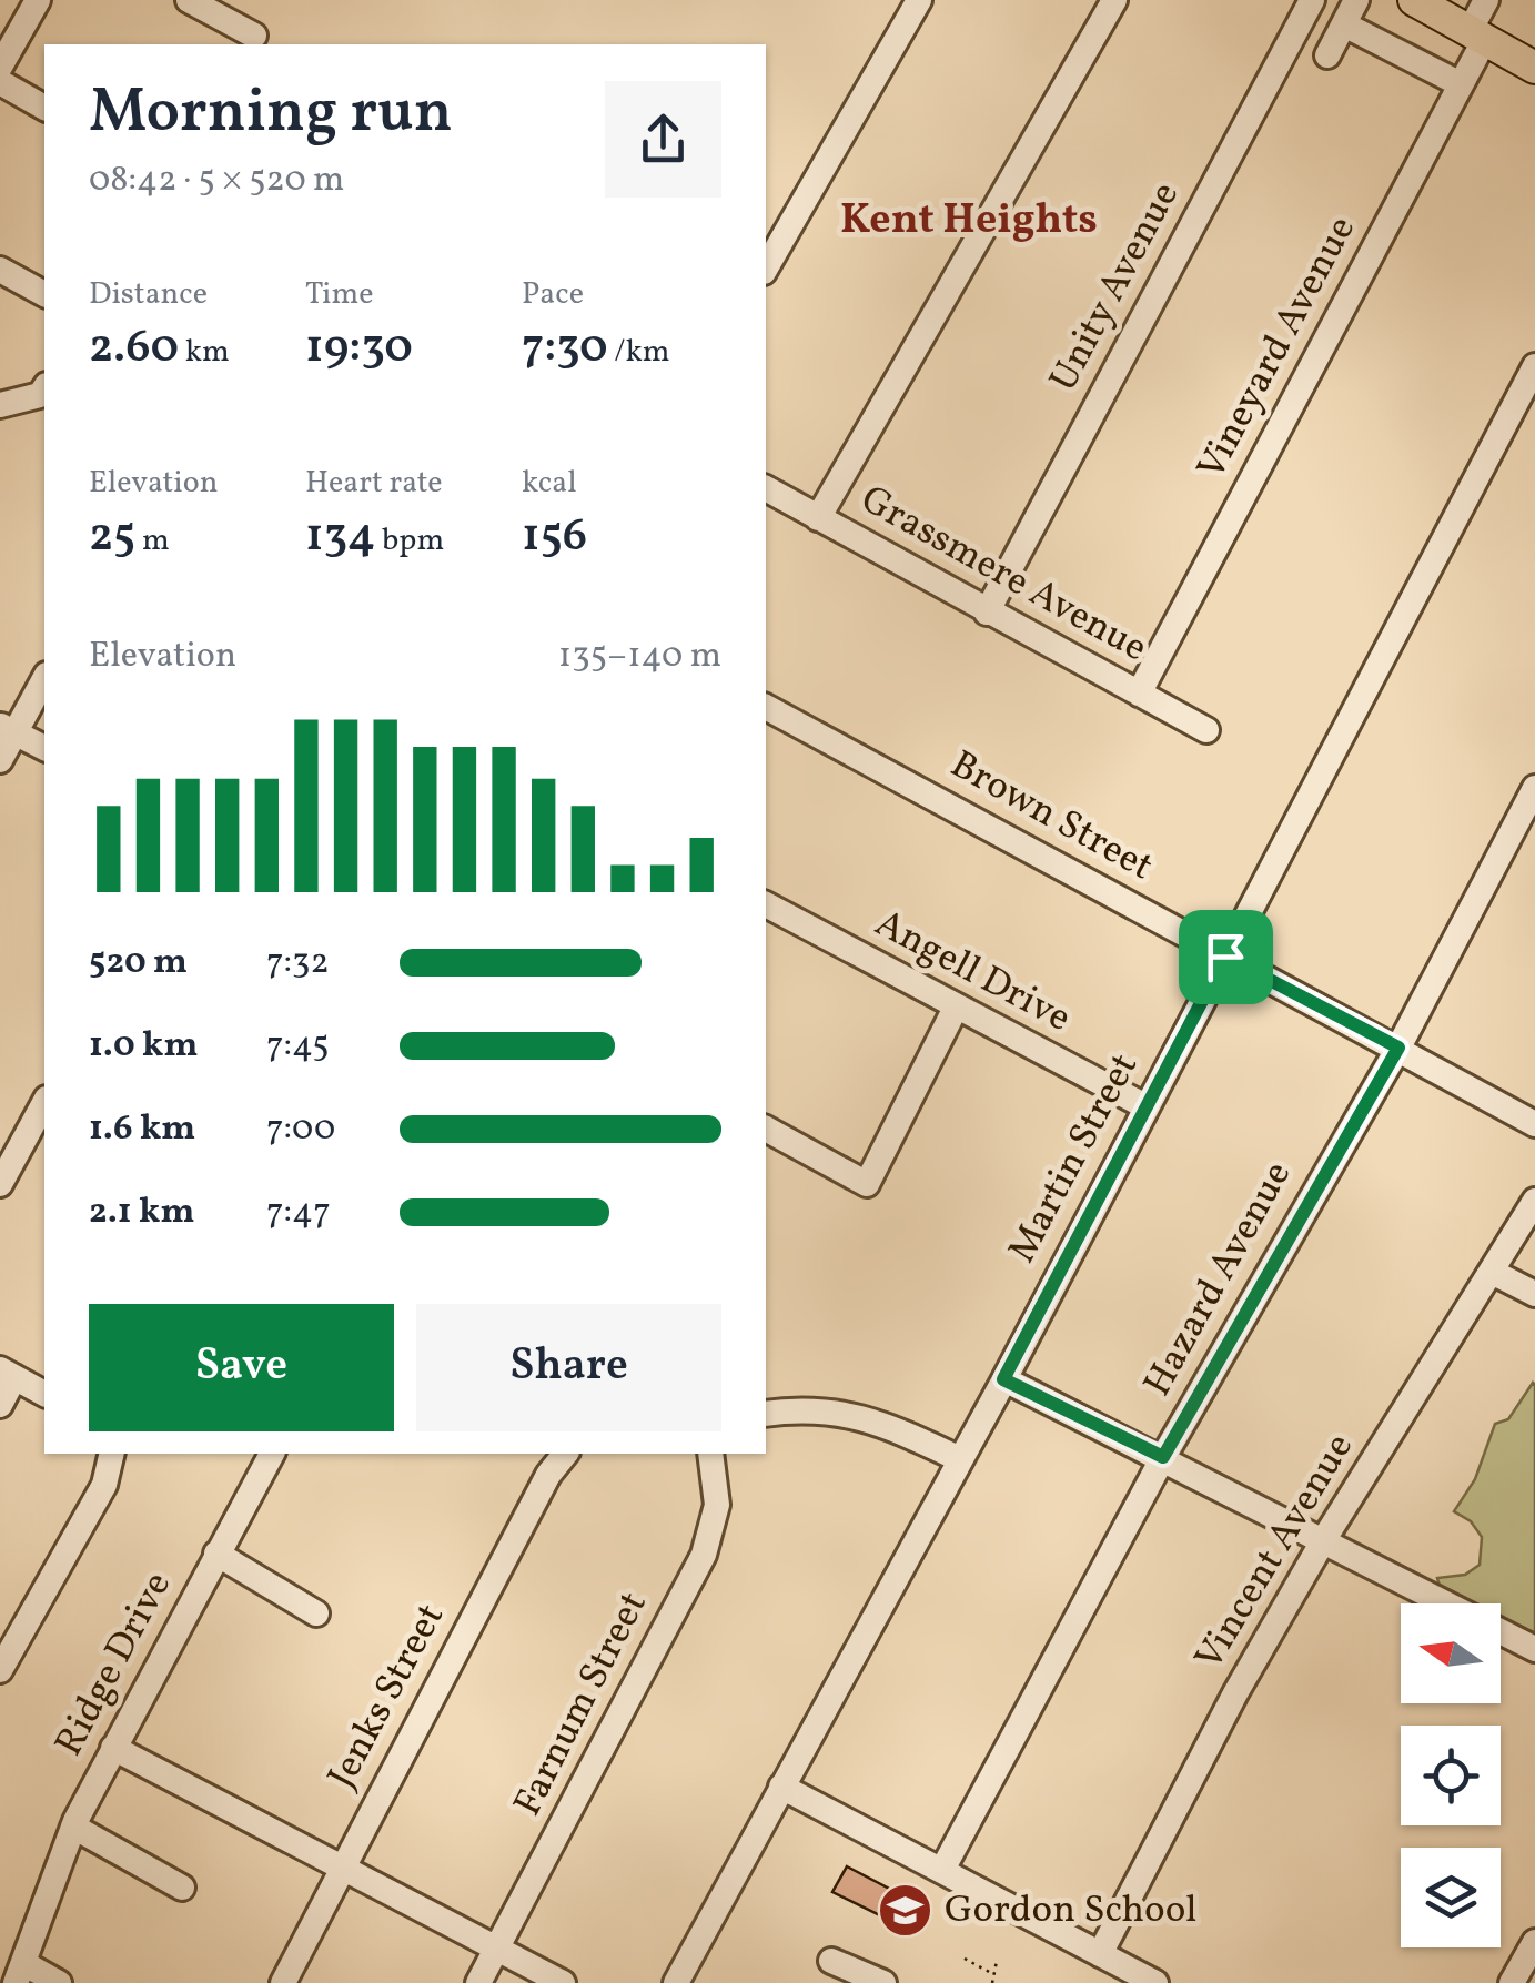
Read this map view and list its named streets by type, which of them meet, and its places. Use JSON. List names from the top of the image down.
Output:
{
  "streets": {
    "street": [
      "Unity Avenue",
      "Vineyard Avenue",
      "Grassmere Avenue",
      "Brown Street",
      "Angell Drive",
      "Martin Street",
      "Hazard Avenue",
      "Vincent Avenue",
      "Ridge Drive",
      "Jenks Street",
      "Farnum Street"
    ]
  },
  "crossings": [
    ["Unity Avenue", "Grassmere Avenue"],
    ["Vineyard Avenue", "Grassmere Avenue"],
    ["Brown Street", "Martin Street"],
    ["Brown Street", "Hazard Avenue"],
    ["Angell Drive", "Martin Street"]
  ],
  "districts": ["Kent Heights"],
  "places": {
    "school or university": ["Gordon School"]
  },
  "north": "left",
  "page": {
    "heading": ["Morning run", "08:42 · 5 × 520 m"],
    "stats": [
      ["Distance", "2.60 km"],
      ["Time", "19:30"],
      ["Pace", "7:30 /km"],
      ["Elevation", "25 m"],
      ["Heart rate", "134 bpm"],
      ["kcal", "156"]
    ],
    "chart": ["Elevation", "135–140 m"],
    "list": [
      {
        "name": "520 m",
        "note": "7:32"
      },
      {
        "name": "1.0 km",
        "note": "7:45"
      },
      {
        "name": "1.6 km",
        "note": "7:00"
      },
      {
        "name": "2.1 km",
        "note": "7:47"
      }
    ],
    "buttons": ["Save", "Share"]
  }
}
